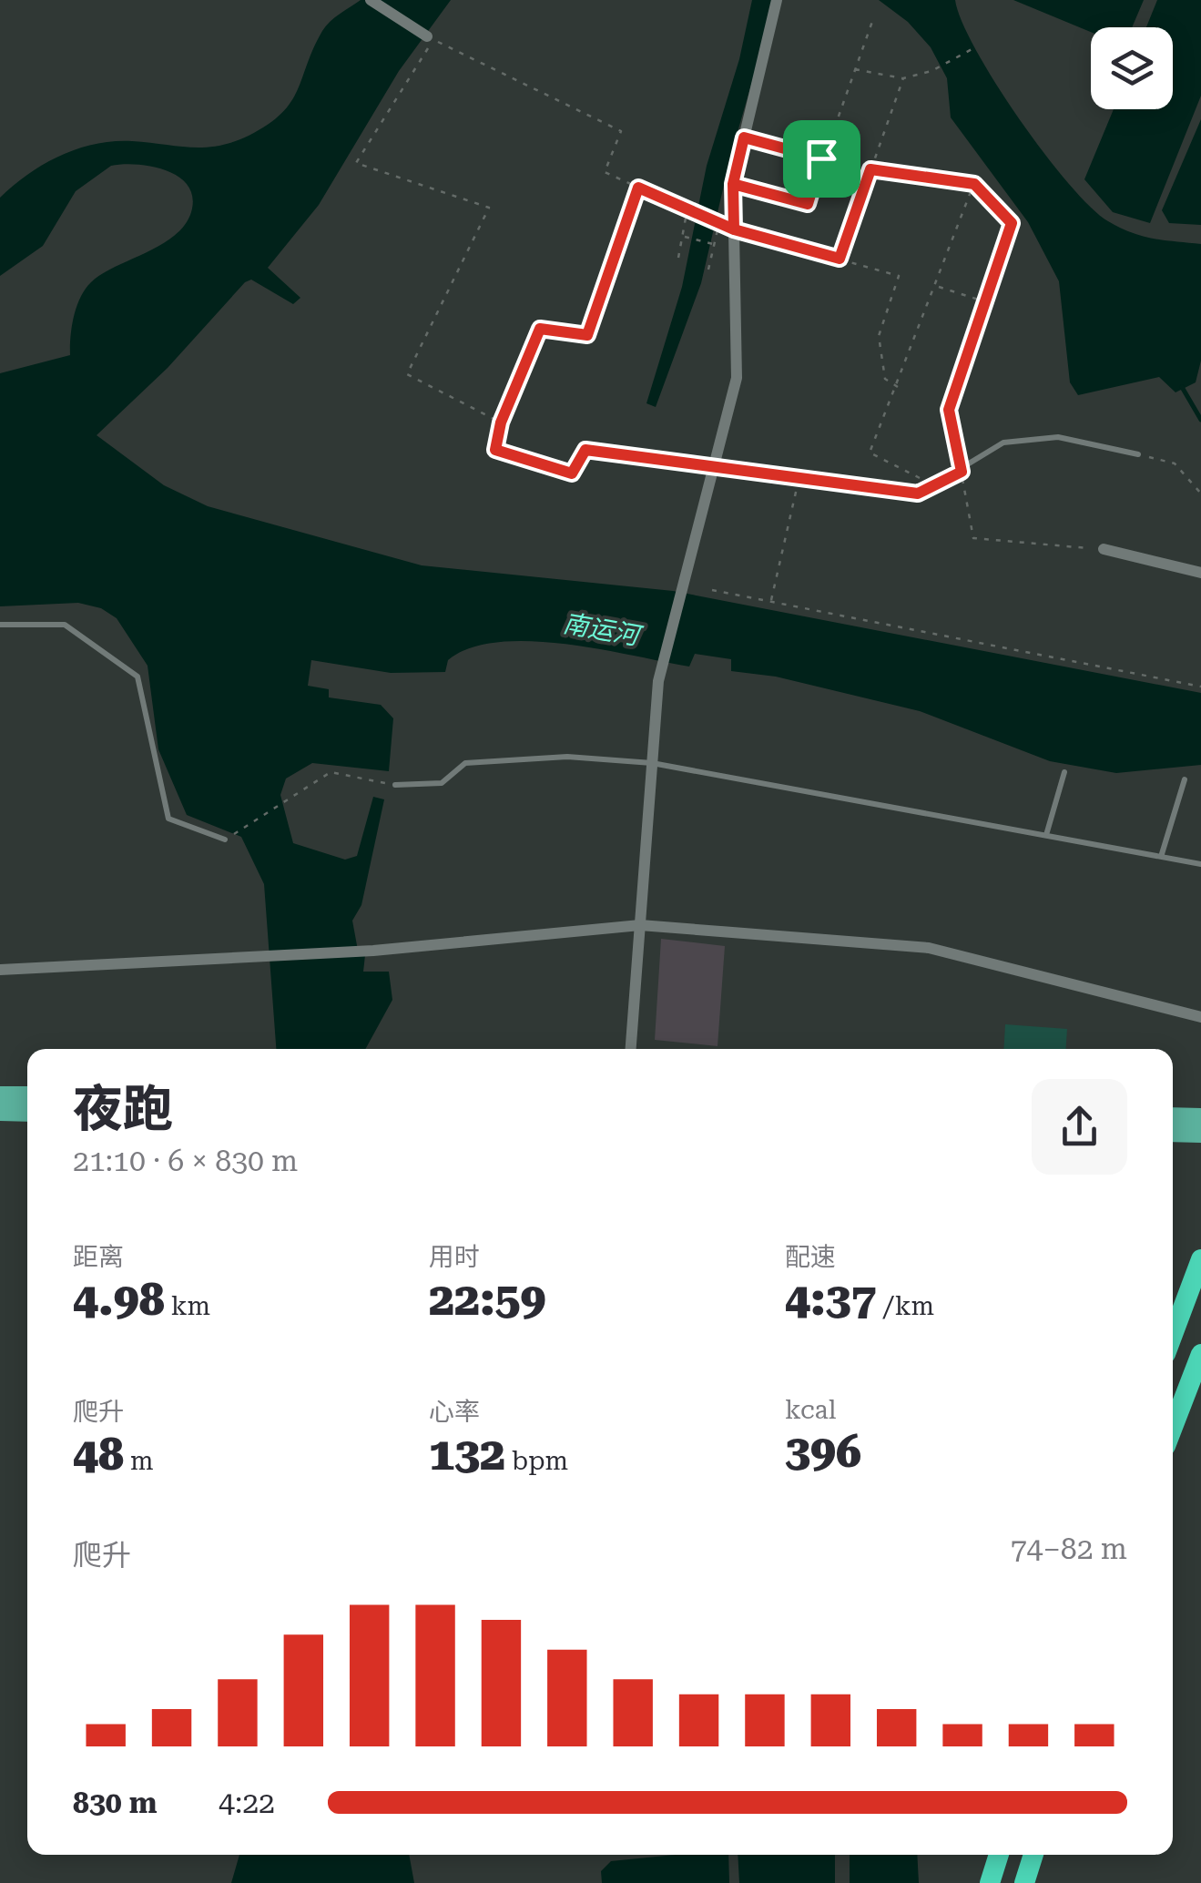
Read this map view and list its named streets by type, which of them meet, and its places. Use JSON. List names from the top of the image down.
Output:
{
  "water": ["南运河"],
  "page": {
    "heading": ["夜跑", "21:10 · 6 × 830 m"],
    "stats": [
      ["距离", "4.98 km"],
      ["用时", "22:59"],
      ["配速", "4:37 /km"],
      ["爬升", "48 m"],
      ["心率", "132 bpm"],
      ["kcal", "396"]
    ],
    "chart": ["爬升", "74–82 m"],
    "list": [
      {
        "name": "830 m",
        "note": "4:22"
      }
    ]
  }
}
